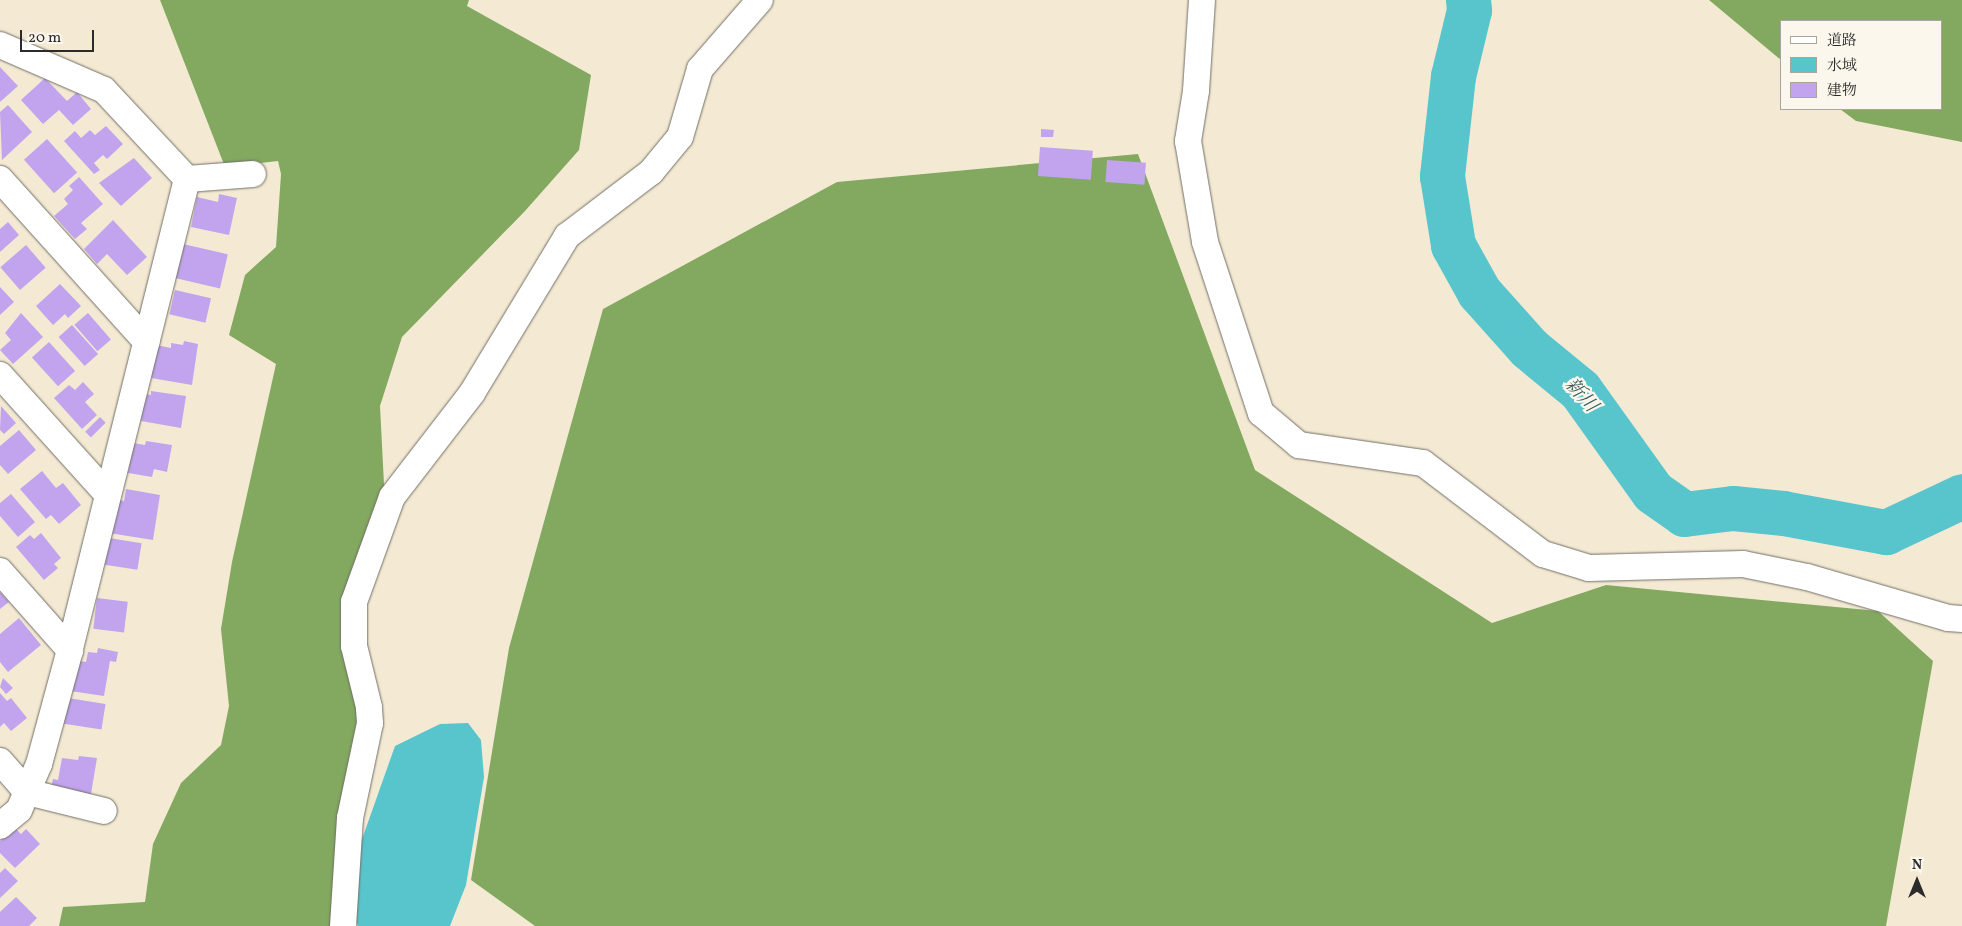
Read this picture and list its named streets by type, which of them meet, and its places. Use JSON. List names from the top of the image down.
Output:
{
  "water": ["新川"],
  "legend": ["道路", "水域", "建物"],
  "scale_bar": "20 m",
  "north": "top"
}
